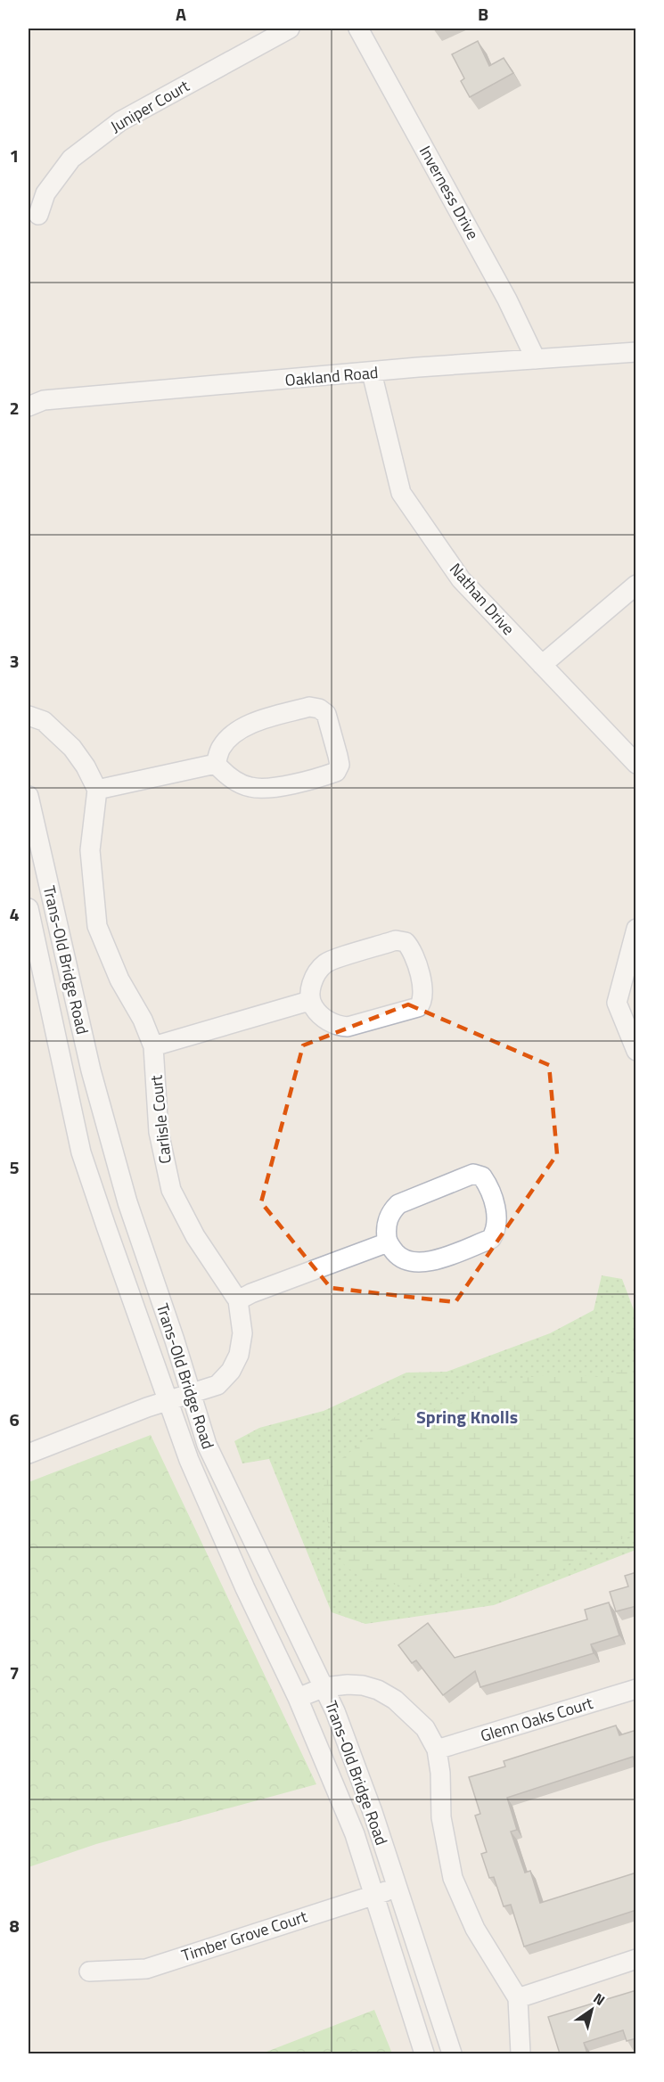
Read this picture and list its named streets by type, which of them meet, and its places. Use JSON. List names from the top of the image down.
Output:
{
  "streets": {
    "street": [
      "Juniper Court",
      "Inverness Drive",
      "Oakland Road",
      "Nathan Drive",
      "Trans-Old Bridge Road",
      "Carlisle Court",
      "Glenn Oaks Court",
      "Timber Grove Court"
    ]
  },
  "crossings": [
    ["Inverness Drive", "Oakland Road"],
    ["Oakland Road", "Nathan Drive"],
    ["Trans-Old Bridge Road", "Carlisle Court"],
    ["Trans-Old Bridge Road", "Timber Grove Court"]
  ],
  "districts": ["Spring Knolls"],
  "north": "top right",
  "grid": {
    "columns": ["A", "B"],
    "rows": [
      "1",
      "2",
      "3",
      "4",
      "5",
      "6",
      "7",
      "8"
    ]
  }
}
